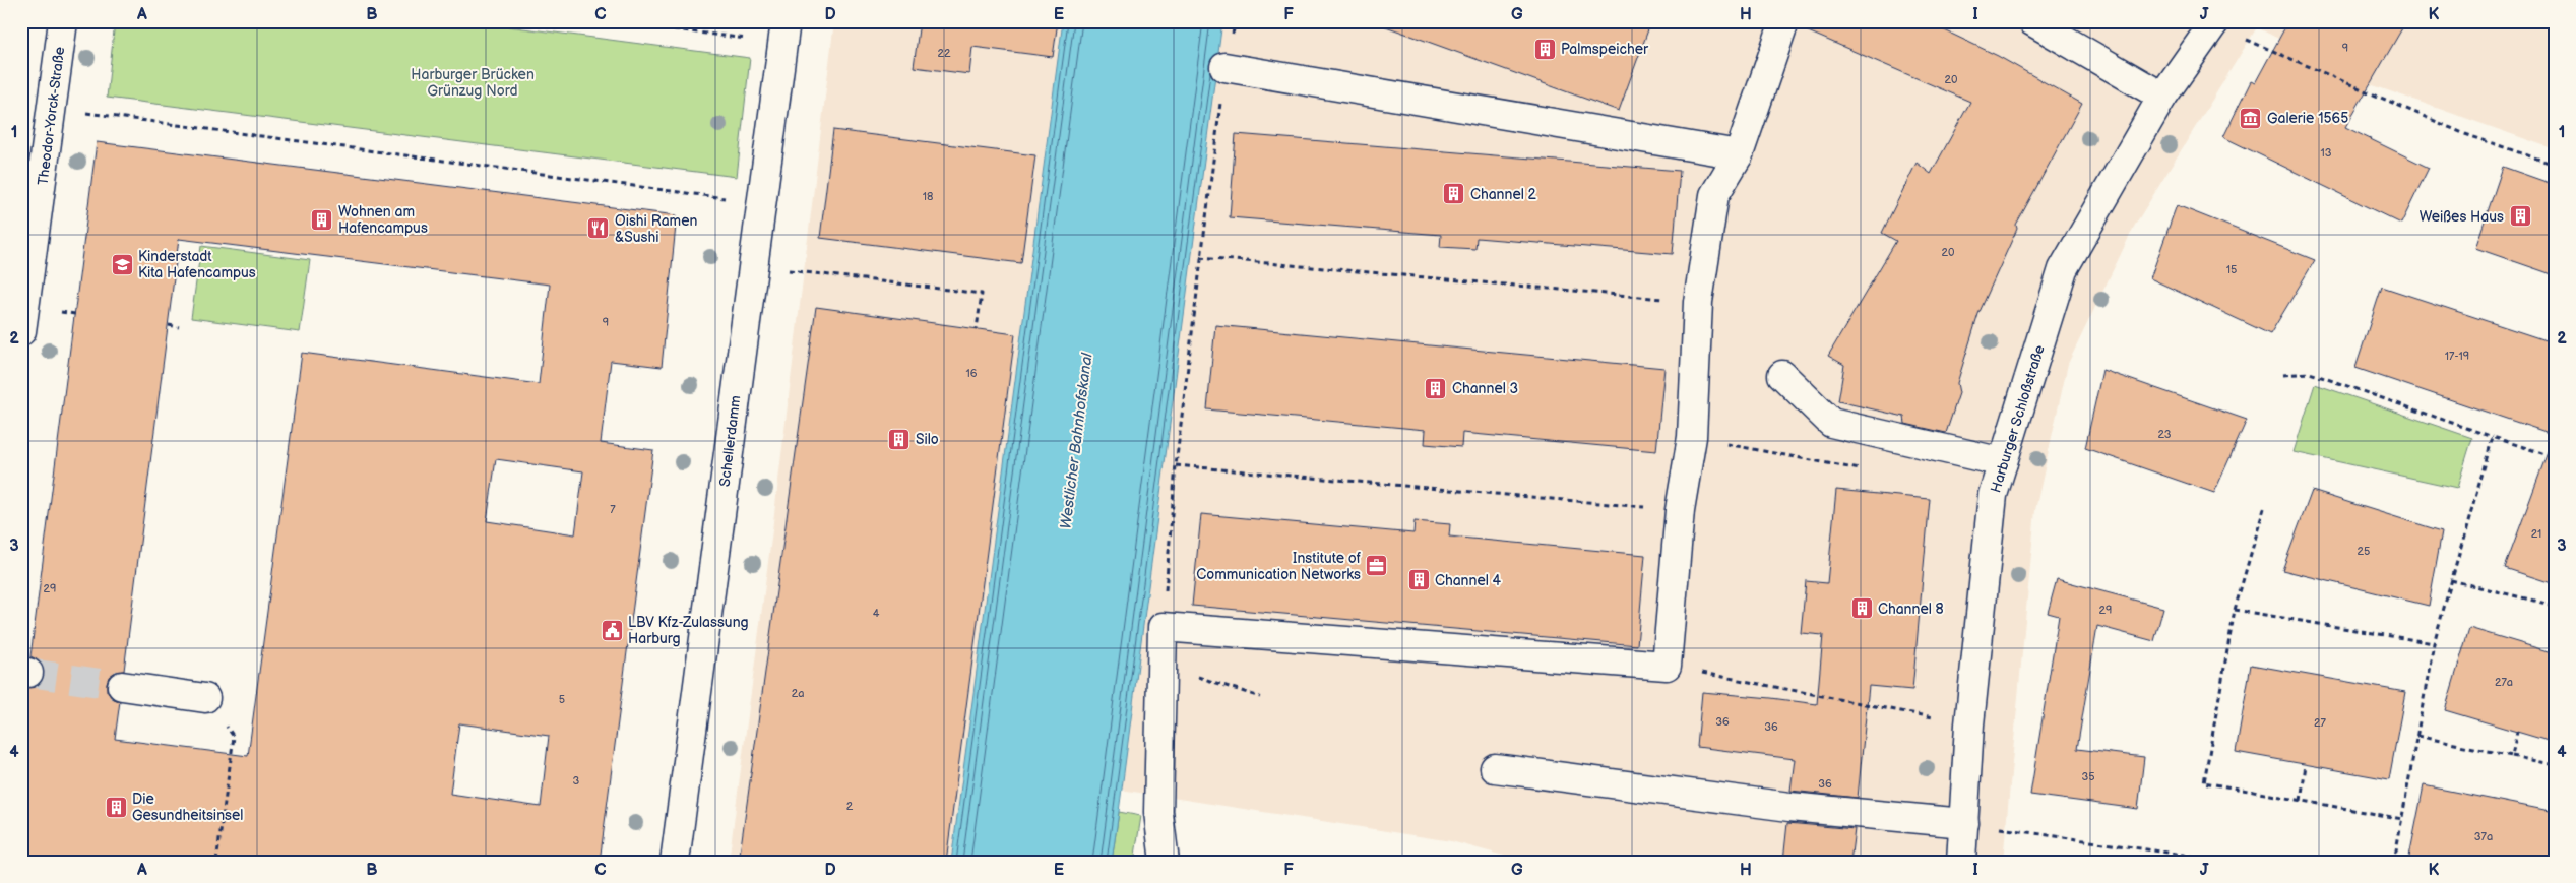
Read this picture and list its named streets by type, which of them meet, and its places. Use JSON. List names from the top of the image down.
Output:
{
  "streets": {
    "street": ["Theodor-Yorck-Straße", "Harburger Schloßstraße", "Schellerdamm"]
  },
  "water": ["Westlicher Bahnhofskanal"],
  "parks": ["Harburger Brücken Grünzug Nord"],
  "places": {
    "building": [
      "Palmspeicher",
      "Channel 2",
      "Weißes Haus",
      "Wohnen am Hafencampus",
      "Channel 3",
      "Silo",
      "Channel 4",
      "Channel 8",
      "Die Gesundheitsinsel"
    ],
    "museum": ["Galerie 1565"],
    "restaurant": ["Oishi Ramen &Sushi"],
    "school or university": ["Kinderstadt Kita Hafencampus"],
    "office": ["Institute of Communication Networks"],
    "public building": ["LBV Kfz-Zulassung Harburg"]
  },
  "house_numbers": [
    "9",
    "22",
    "20",
    "13",
    "18",
    "20",
    "15",
    "9",
    "17-19",
    "16",
    "23",
    "7",
    "21",
    "25",
    "29",
    "29",
    "4",
    "27a",
    "2a",
    "5",
    "36",
    "27",
    "36",
    "35",
    "3",
    "36",
    "2",
    "37a"
  ],
  "grid": {
    "columns": [
      "A",
      "B",
      "C",
      "D",
      "E",
      "F",
      "G",
      "H",
      "I",
      "J",
      "K"
    ],
    "rows": [
      "1",
      "2",
      "3",
      "4"
    ]
  }
}
